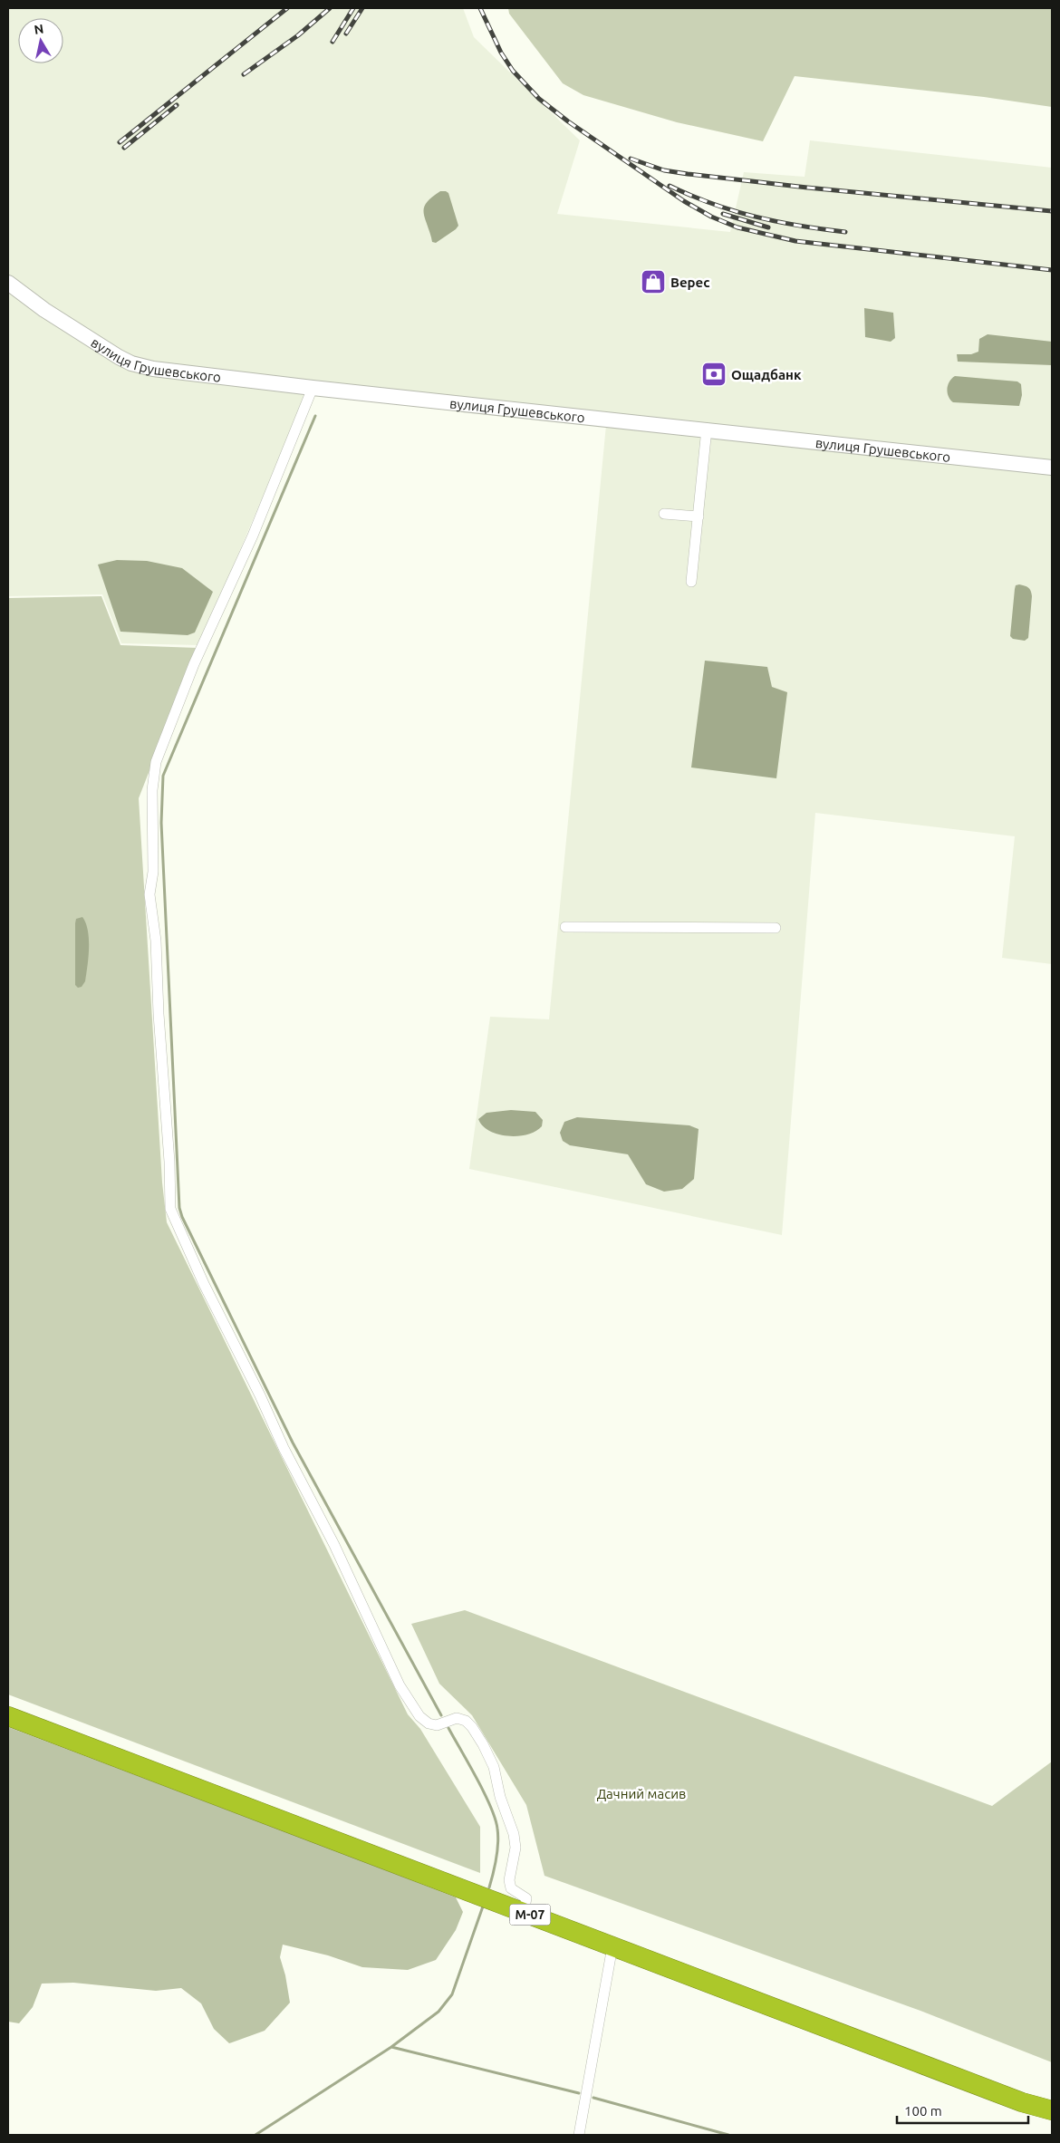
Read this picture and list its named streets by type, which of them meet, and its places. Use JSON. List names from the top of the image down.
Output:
{
  "streets": {
    "highway": ["М-07"],
    "street": ["вулиця Грушевського"]
  },
  "parks": ["Дачний масив"],
  "places": {
    "shop": ["Верес"],
    "bank": ["Ощадбанк"]
  },
  "scale_bar": "100 m",
  "north": "top"
}
